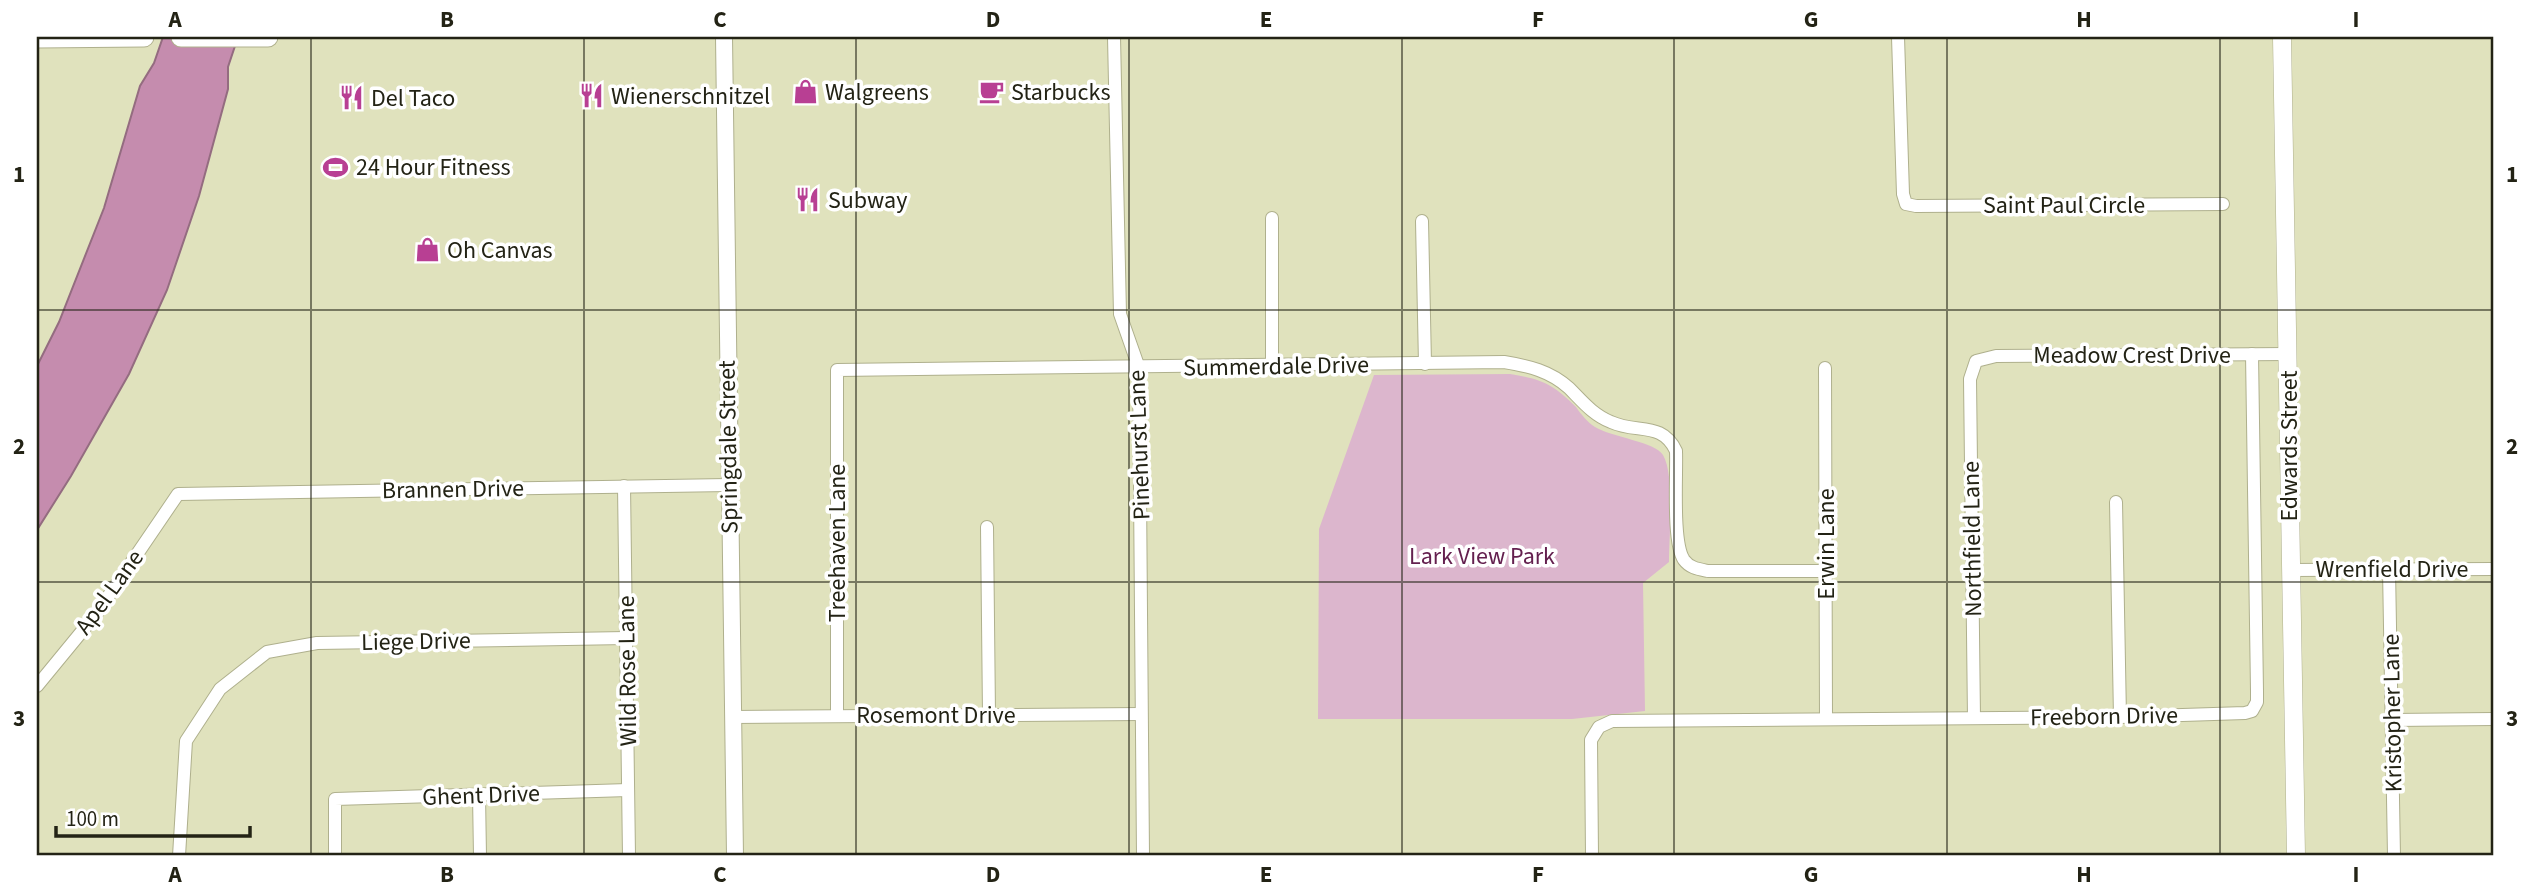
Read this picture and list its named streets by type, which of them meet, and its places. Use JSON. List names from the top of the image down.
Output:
{
  "streets": {
    "main road": ["Edwards Street"],
    "street": [
      "Saint Paul Circle",
      "Meadow Crest Drive",
      "Summerdale Drive",
      "Pinehurst Lane",
      "Springdale Street",
      "Brannen Drive",
      "Northfield Lane",
      "Treehaven Lane",
      "Erwin Lane",
      "Wrenfield Drive",
      "Apel Lane",
      "Liege Drive",
      "Wild Rose Lane",
      "Kristopher Lane",
      "Rosemont Drive",
      "Freeborn Drive",
      "Ghent Drive"
    ]
  },
  "crossings": [
    ["Meadow Crest Drive", "Edwards Street"],
    ["Meadow Crest Drive", "Northfield Lane"],
    ["Meadow Crest Drive", "Freeborn Drive"],
    ["Summerdale Drive", "Pinehurst Lane"],
    ["Summerdale Drive", "Treehaven Lane"],
    ["Summerdale Drive", "Erwin Lane"],
    ["Pinehurst Lane", "Rosemont Drive"],
    ["Edwards Street", "Wrenfield Drive"],
    ["Springdale Street", "Brannen Drive"],
    ["Springdale Street", "Rosemont Drive"],
    ["Brannen Drive", "Apel Lane"],
    ["Brannen Drive", "Wild Rose Lane"],
    ["Northfield Lane", "Freeborn Drive"],
    ["Treehaven Lane", "Rosemont Drive"],
    ["Erwin Lane", "Freeborn Drive"],
    ["Wrenfield Drive", "Kristopher Lane"],
    ["Liege Drive", "Wild Rose Lane"],
    ["Wild Rose Lane", "Ghent Drive"]
  ],
  "parks": ["Lark View Park"],
  "places": {
    "shop": ["Walgreens", "Oh Canvas"],
    "cafe": ["Starbucks"],
    "restaurant": ["Wienerschnitzel", "Del Taco", "Subway"],
    "sports": ["24 Hour Fitness"]
  },
  "scale_bar": "100 m",
  "grid": {
    "columns": [
      "A",
      "B",
      "C",
      "D",
      "E",
      "F",
      "G",
      "H",
      "I"
    ],
    "rows": ["1", "2", "3"]
  }
}
